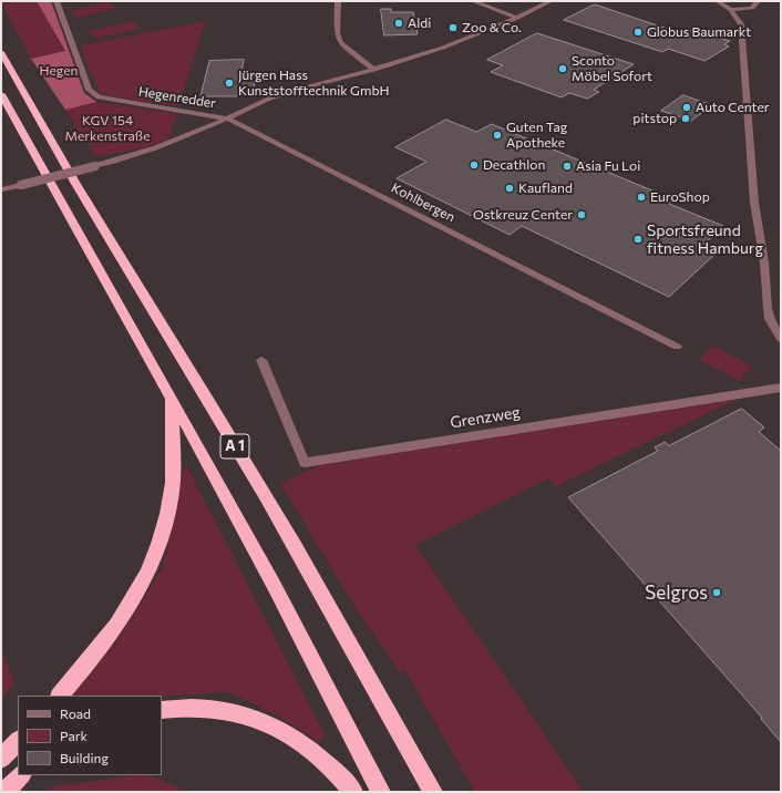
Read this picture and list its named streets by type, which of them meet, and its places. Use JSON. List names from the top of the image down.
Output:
{
  "streets": {
    "highway": ["A 1"],
    "street": ["Hegenredder", "Kohlbergen", "Grenzweg"]
  },
  "crossings": [
    ["Hegenredder", "Kohlbergen"]
  ],
  "parks": ["Hegen", "KGV 154 Merkenstraße"],
  "places": [
    "Aldi",
    "Zoo & Co.",
    "Globus Baumarkt",
    "Sconto Möbel Sofort",
    "Jürgen Hass Kunststofftechnik GmbH",
    "Auto Center",
    "pitstop",
    "Guten Tag Apotheke",
    "Decathlon",
    "Asia Fu Loi",
    "Kaufland",
    "EuroShop",
    "Ostkreuz Center",
    "Sportsfreund fitness Hamburg",
    "Selgros"
  ],
  "legend": ["Road", "Park", "Building"]
}
